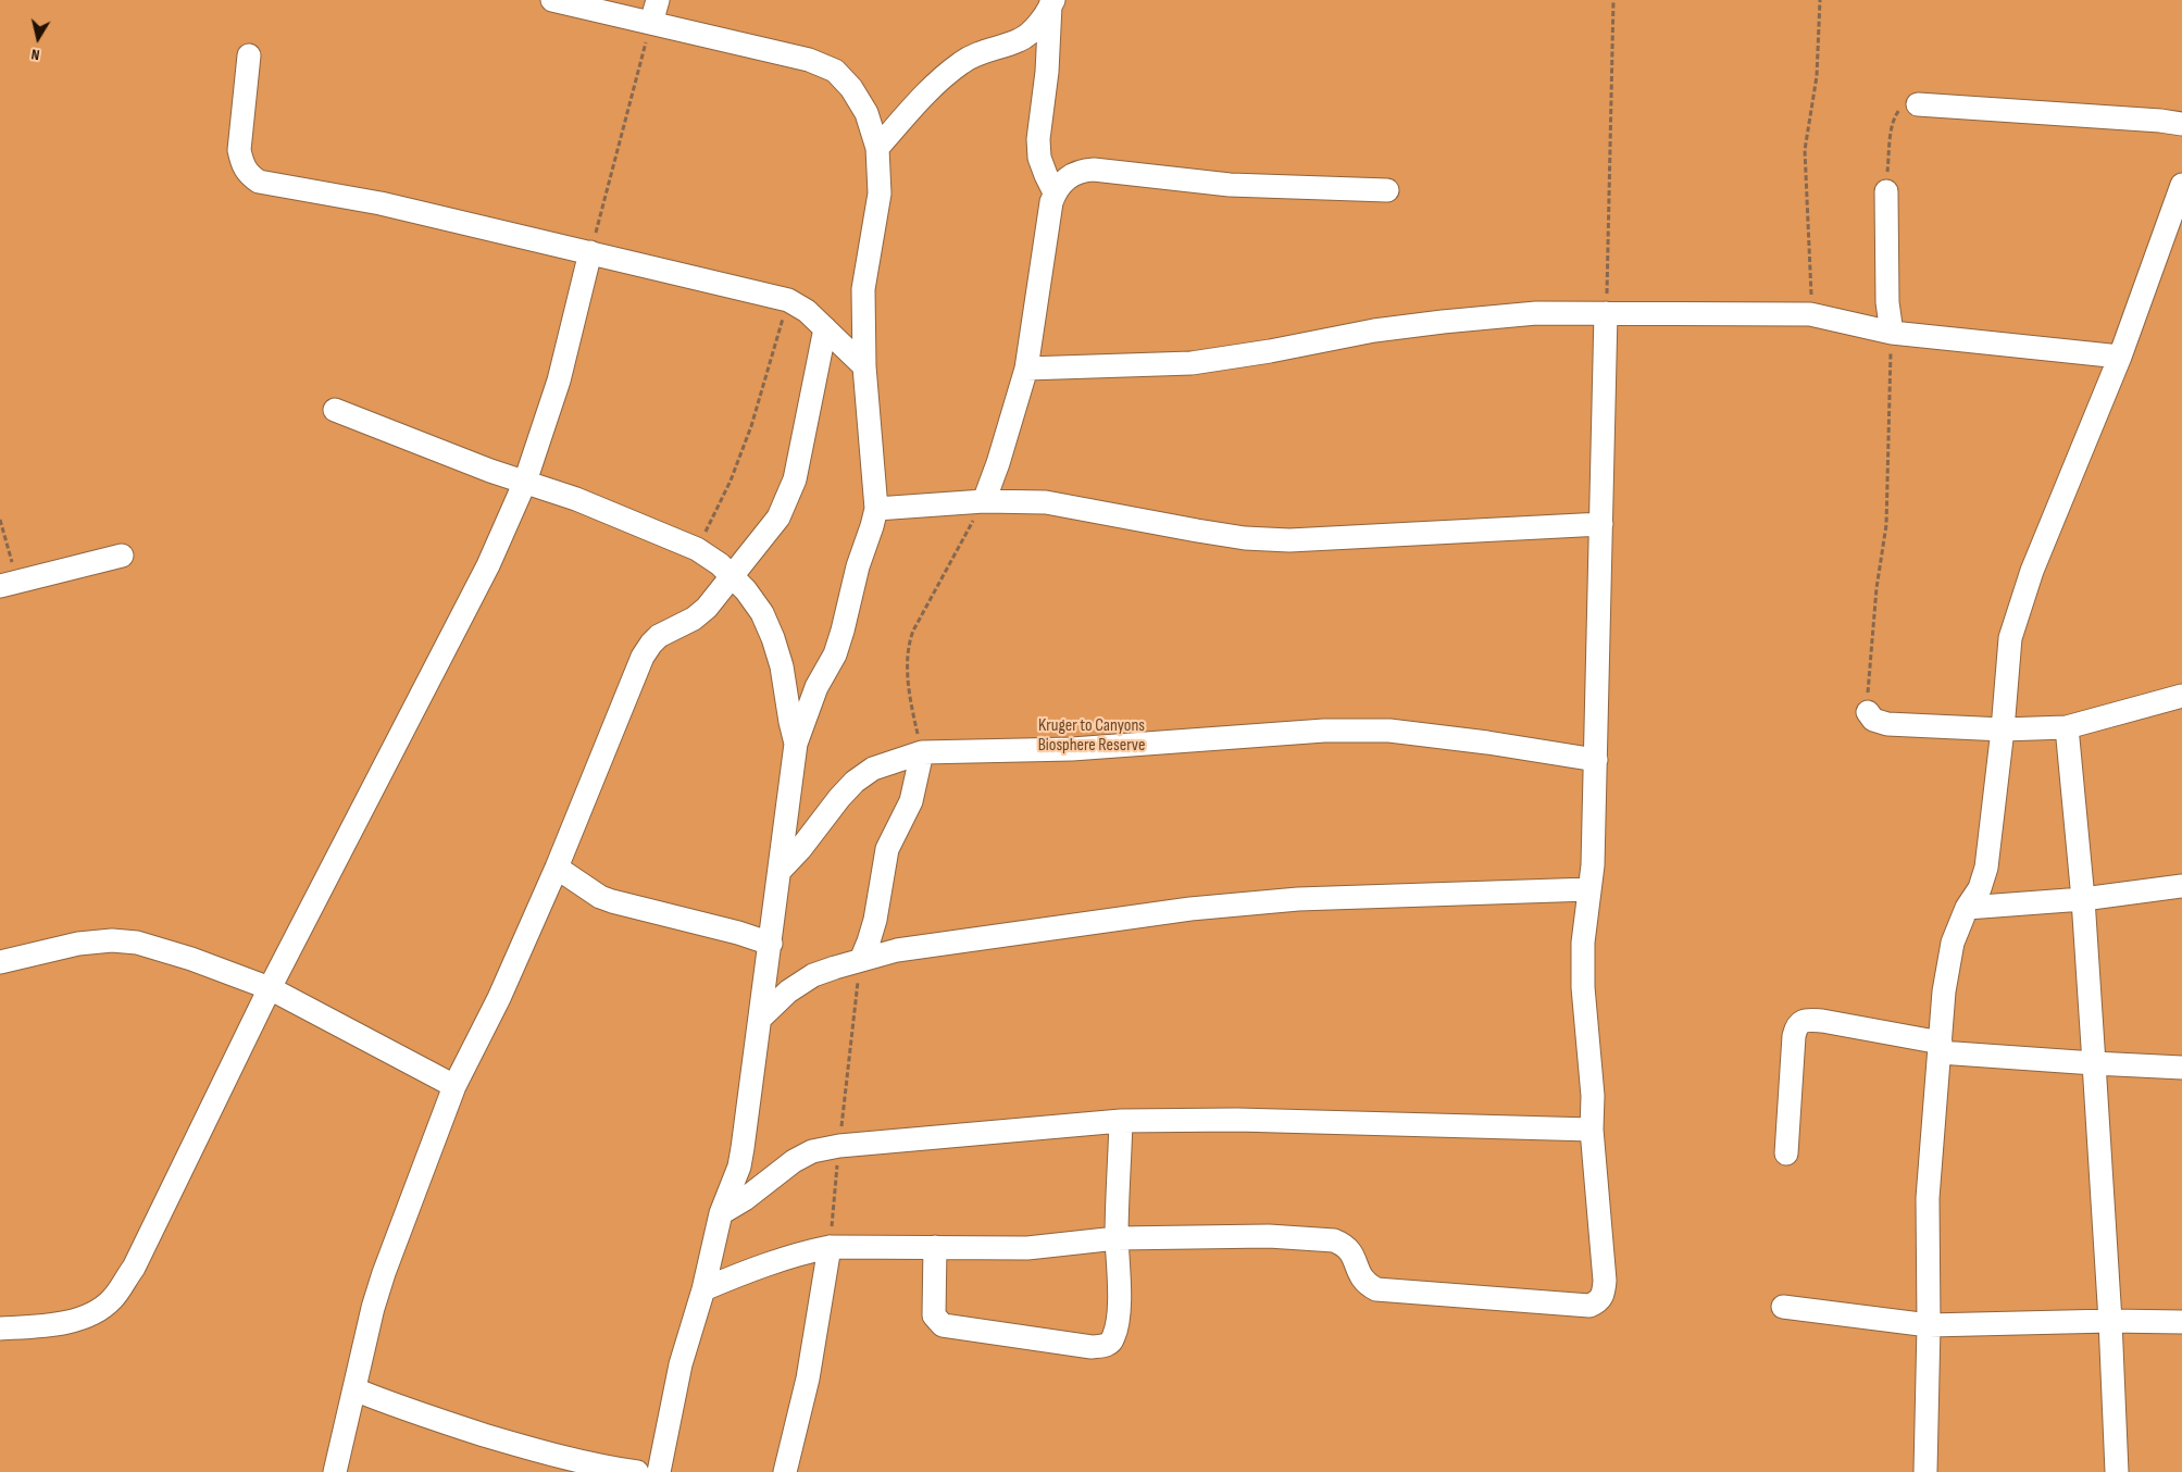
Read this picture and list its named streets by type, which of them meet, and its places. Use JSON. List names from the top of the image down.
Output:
{
  "parks": ["Kruger to Canyons Biosphere Reserve"],
  "north": "bottom"
}
